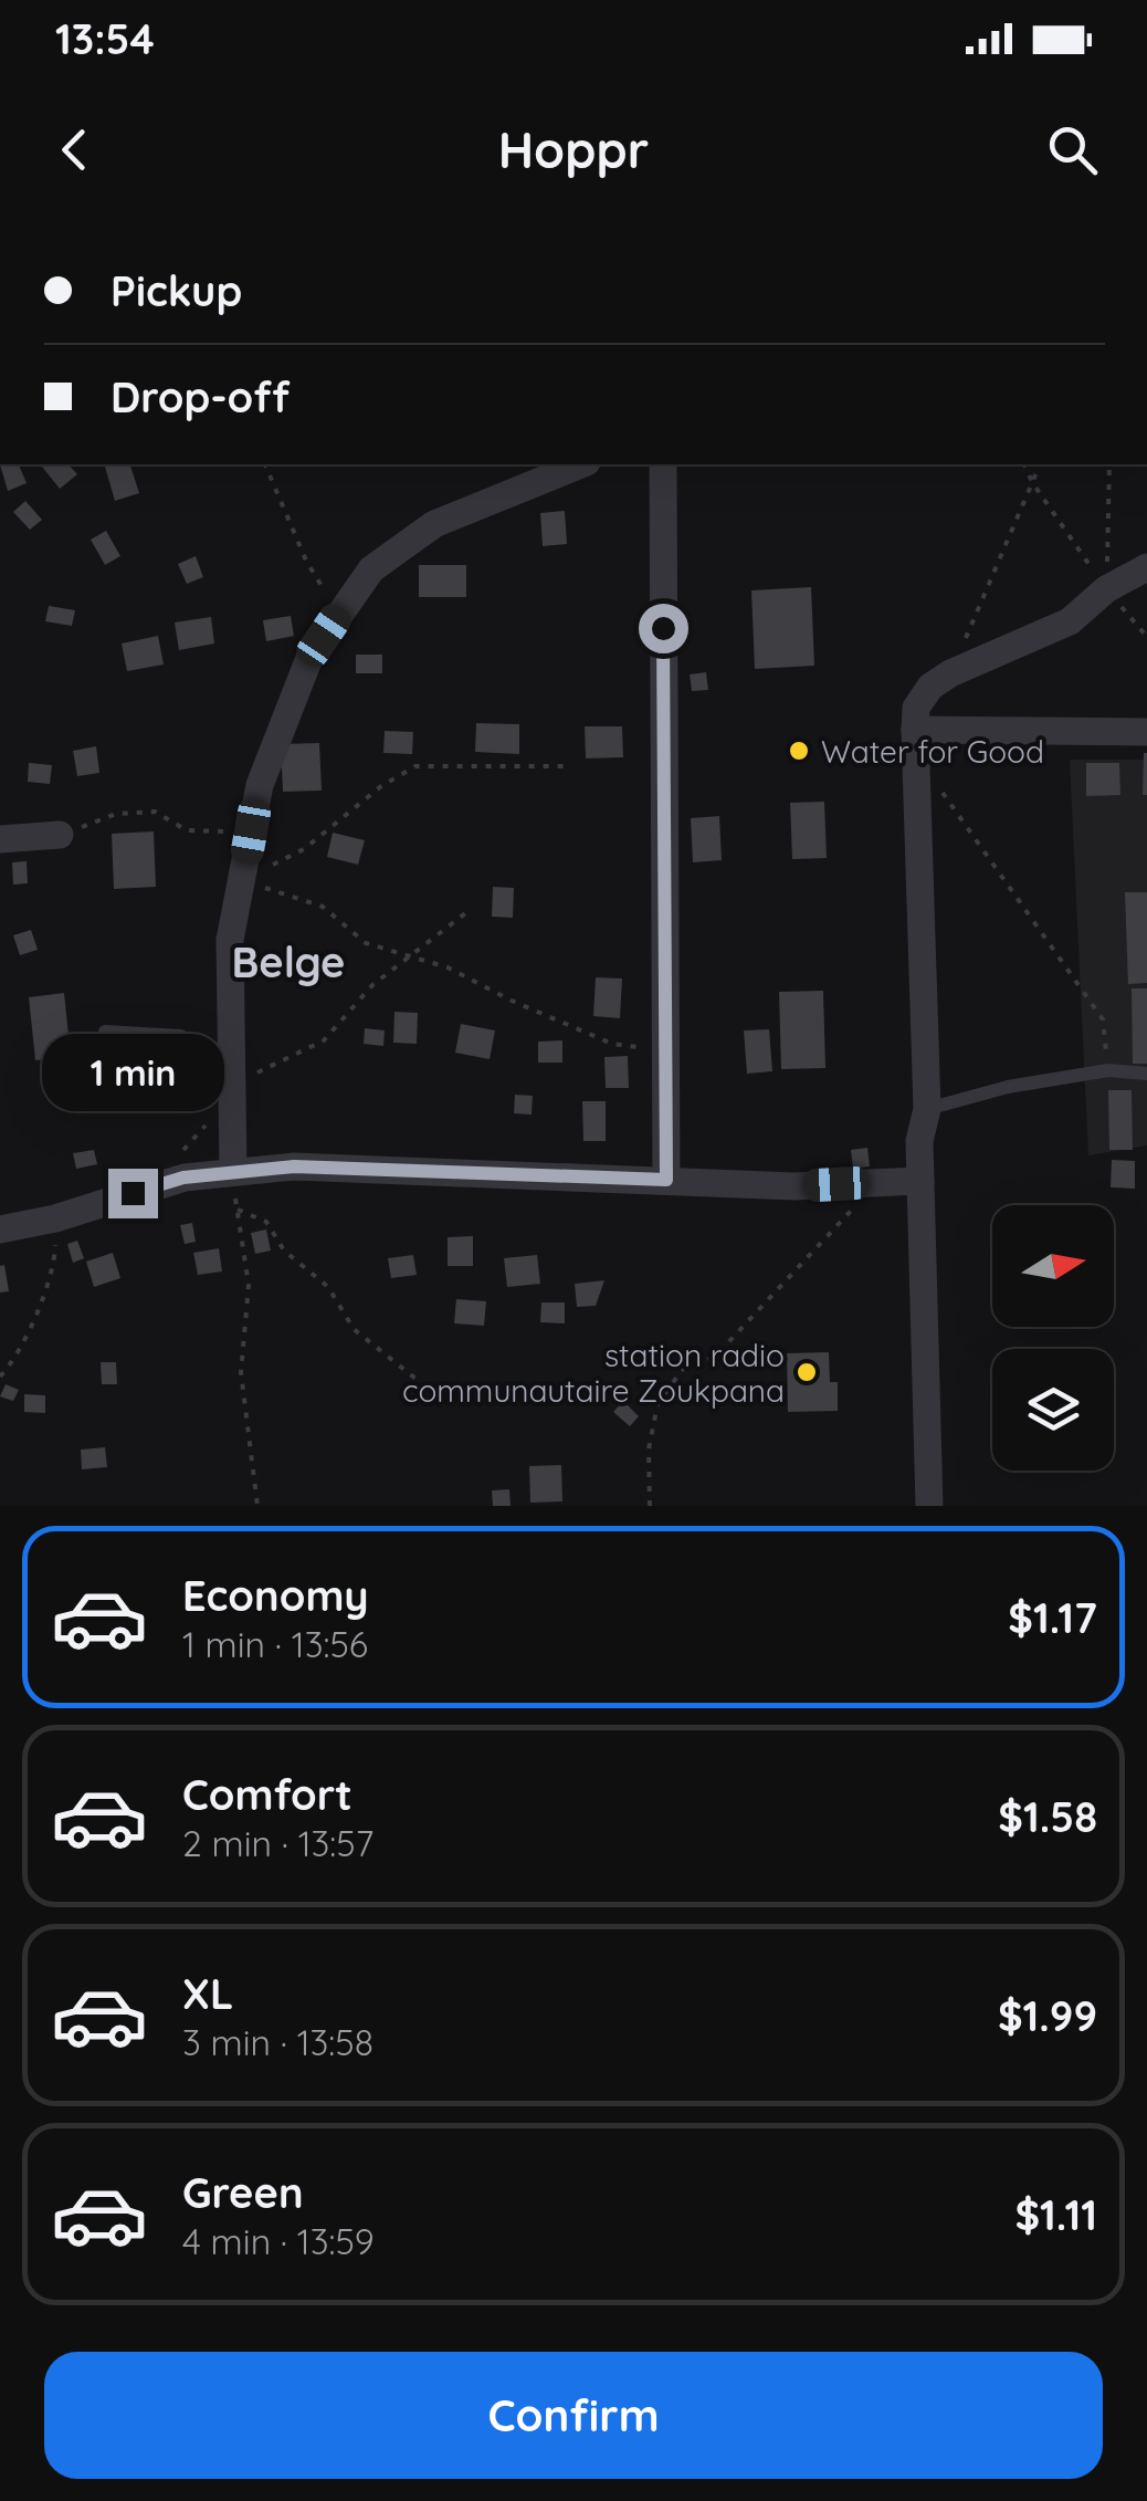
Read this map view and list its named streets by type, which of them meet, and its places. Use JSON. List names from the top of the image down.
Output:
{
  "districts": ["Belge"],
  "places": ["Water for Good", "station radio communautaire Zoukpana"],
  "north": "right",
  "page": {
    "status": "13:54",
    "header": "Hoppr",
    "banner": ["Pickup", "Drop-off"],
    "bubble": "1 min",
    "list": [
      {
        "name": "Economy",
        "note": "1 min · 13:56",
        "value": "$1.17"
      },
      {
        "name": "Comfort",
        "note": "2 min · 13:57",
        "value": "$1.58"
      },
      {
        "name": "XL",
        "note": "3 min · 13:58",
        "value": "$1.99"
      },
      {
        "name": "Green",
        "note": "4 min · 13:59",
        "value": "$1.11"
      }
    ],
    "buttons": "Confirm"
  }
}
